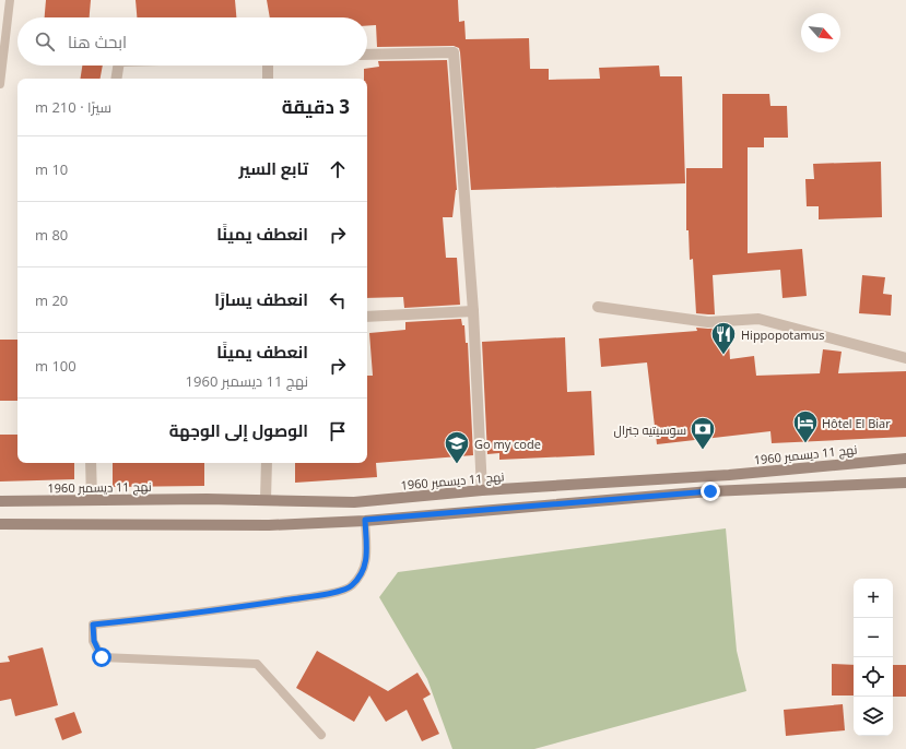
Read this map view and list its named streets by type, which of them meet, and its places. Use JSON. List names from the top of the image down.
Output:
{
  "streets": {
    "main road": ["نهج 11 ديسمبر 1960"]
  },
  "places": {
    "restaurant": ["Hippopotamus"],
    "hotel": ["Hôtel El Biar"],
    "bank": ["سوسيتيه جنرال"],
    "school or university": ["Go my code"]
  },
  "north": "bottom right",
  "page": {
    "search": "ابحث هنا",
    "heading": ["3 دقيقة", "سيرًا · 210 m"],
    "list": [
      ["تابع السير", "10 m"],
      ["انعطف يمينًا", "80 m"],
      ["انعطف يسارًا", "20 m"],
      ["انعطف يمينًا", "نهج 11 ديسمبر 1960", "100 m"],
      "الوصول إلى الوجهة"
    ],
    "map_buttons": ["+", "−"]
  }
}
